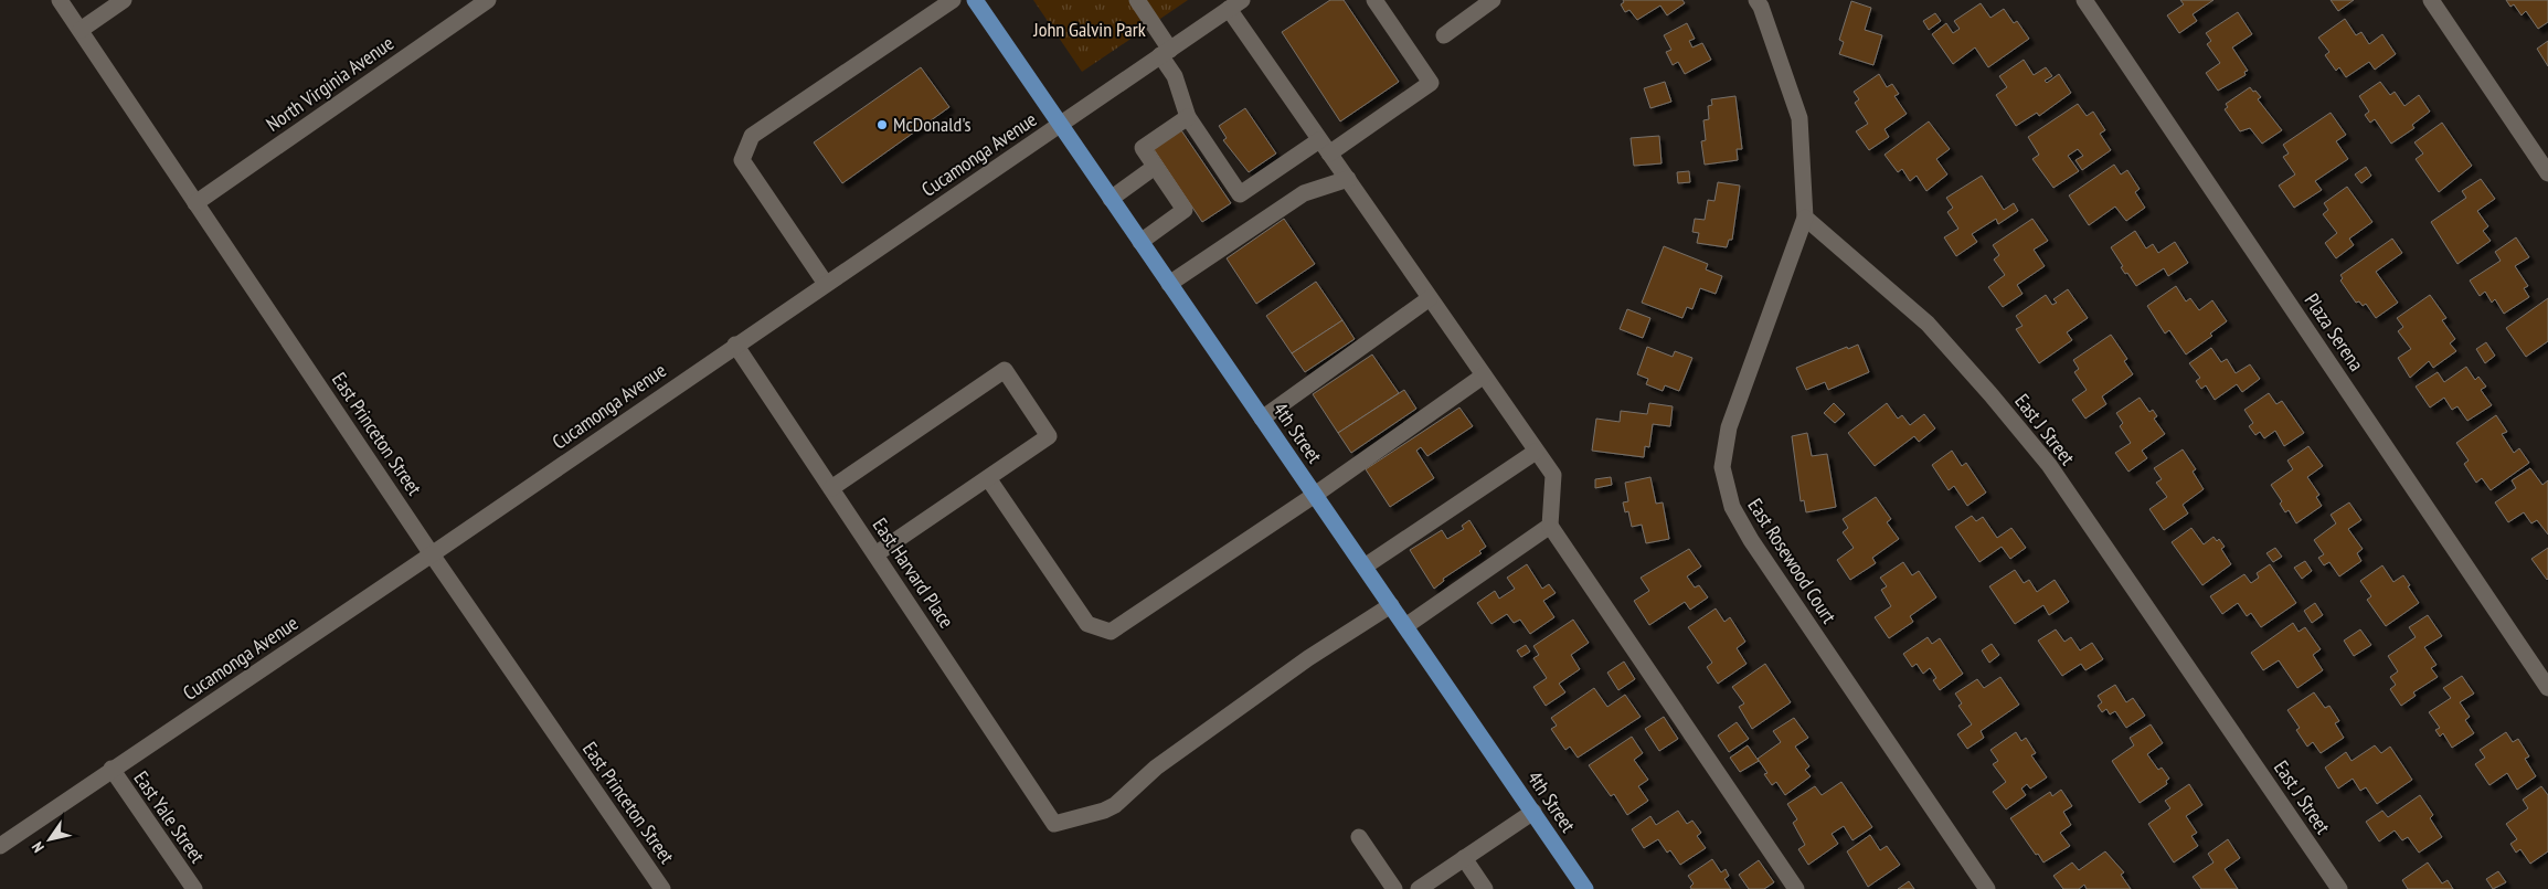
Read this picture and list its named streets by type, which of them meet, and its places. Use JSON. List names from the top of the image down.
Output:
{
  "streets": {
    "main road": ["4th Street"],
    "street": [
      "North Virginia Avenue",
      "Cucamonga Avenue",
      "Plaza Serena",
      "East J Street",
      "East Princeton Street",
      "East Rosewood Court",
      "East Harvard Place",
      "East Yale Street"
    ]
  },
  "crossings": [
    ["North Virginia Avenue", "East Princeton Street"],
    ["Cucamonga Avenue", "4th Street"],
    ["Cucamonga Avenue", "East Princeton Street"],
    ["Cucamonga Avenue", "East Harvard Place"],
    ["Cucamonga Avenue", "East Yale Street"],
    ["East J Street", "East Rosewood Court"],
    ["4th Street", "East Harvard Place"]
  ],
  "parks": ["John Galvin Park"],
  "places": ["McDonald's"],
  "north": "bottom left"
}
